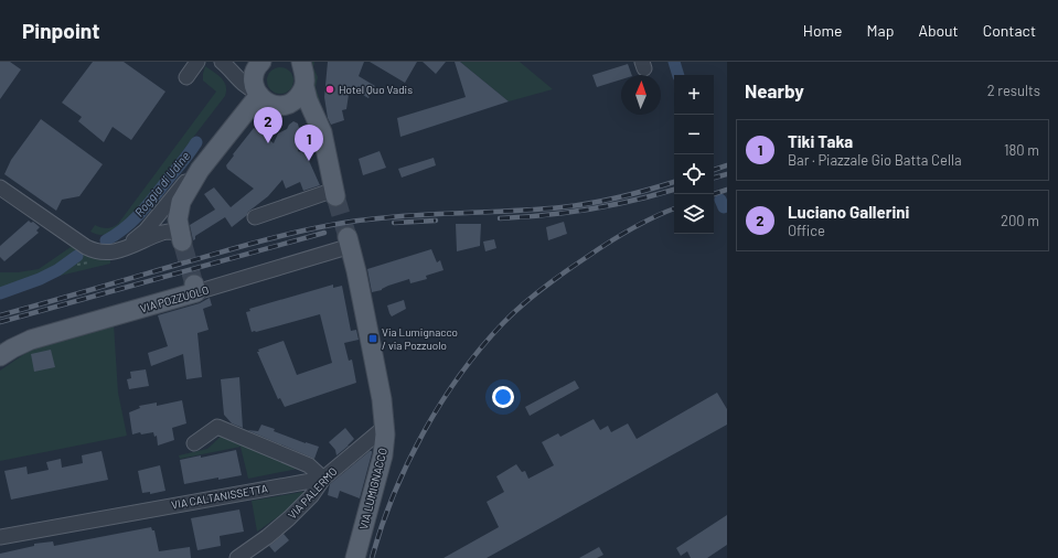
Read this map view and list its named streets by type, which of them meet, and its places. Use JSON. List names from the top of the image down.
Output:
{
  "streets": {
    "main road": ["VIA POZZUOLO", "VIA LUMIGNACCO"],
    "street": ["VIA PALERMO", "VIA CALTANISSETTA"]
  },
  "crossings": [
    ["VIA POZZUOLO", "VIA LUMIGNACCO"],
    ["VIA LUMIGNACCO", "VIA PALERMO"],
    ["VIA PALERMO", "VIA CALTANISSETTA"]
  ],
  "water": ["Roggia di Udine"],
  "places": {
    "other": ["Hotel Quo Vadis"],
    "transit": ["Via Lumignacco / via Pozzuolo"]
  },
  "north": "top",
  "page": {
    "header": "Pinpoint",
    "nav": [
      "Home",
      "Map",
      "About",
      "Contact"
    ],
    "heading": ["Nearby", "2 results"],
    "map_buttons": ["+", "−"],
    "pins": ["2", "1"],
    "list": [
      {
        "mark": "1",
        "name": "Tiki Taka",
        "note": "Bar · Piazzale Gio Batta Cella",
        "value": "180 m"
      },
      {
        "mark": "2",
        "name": "Luciano Gallerini",
        "note": "Office",
        "value": "200 m"
      }
    ]
  }
}
